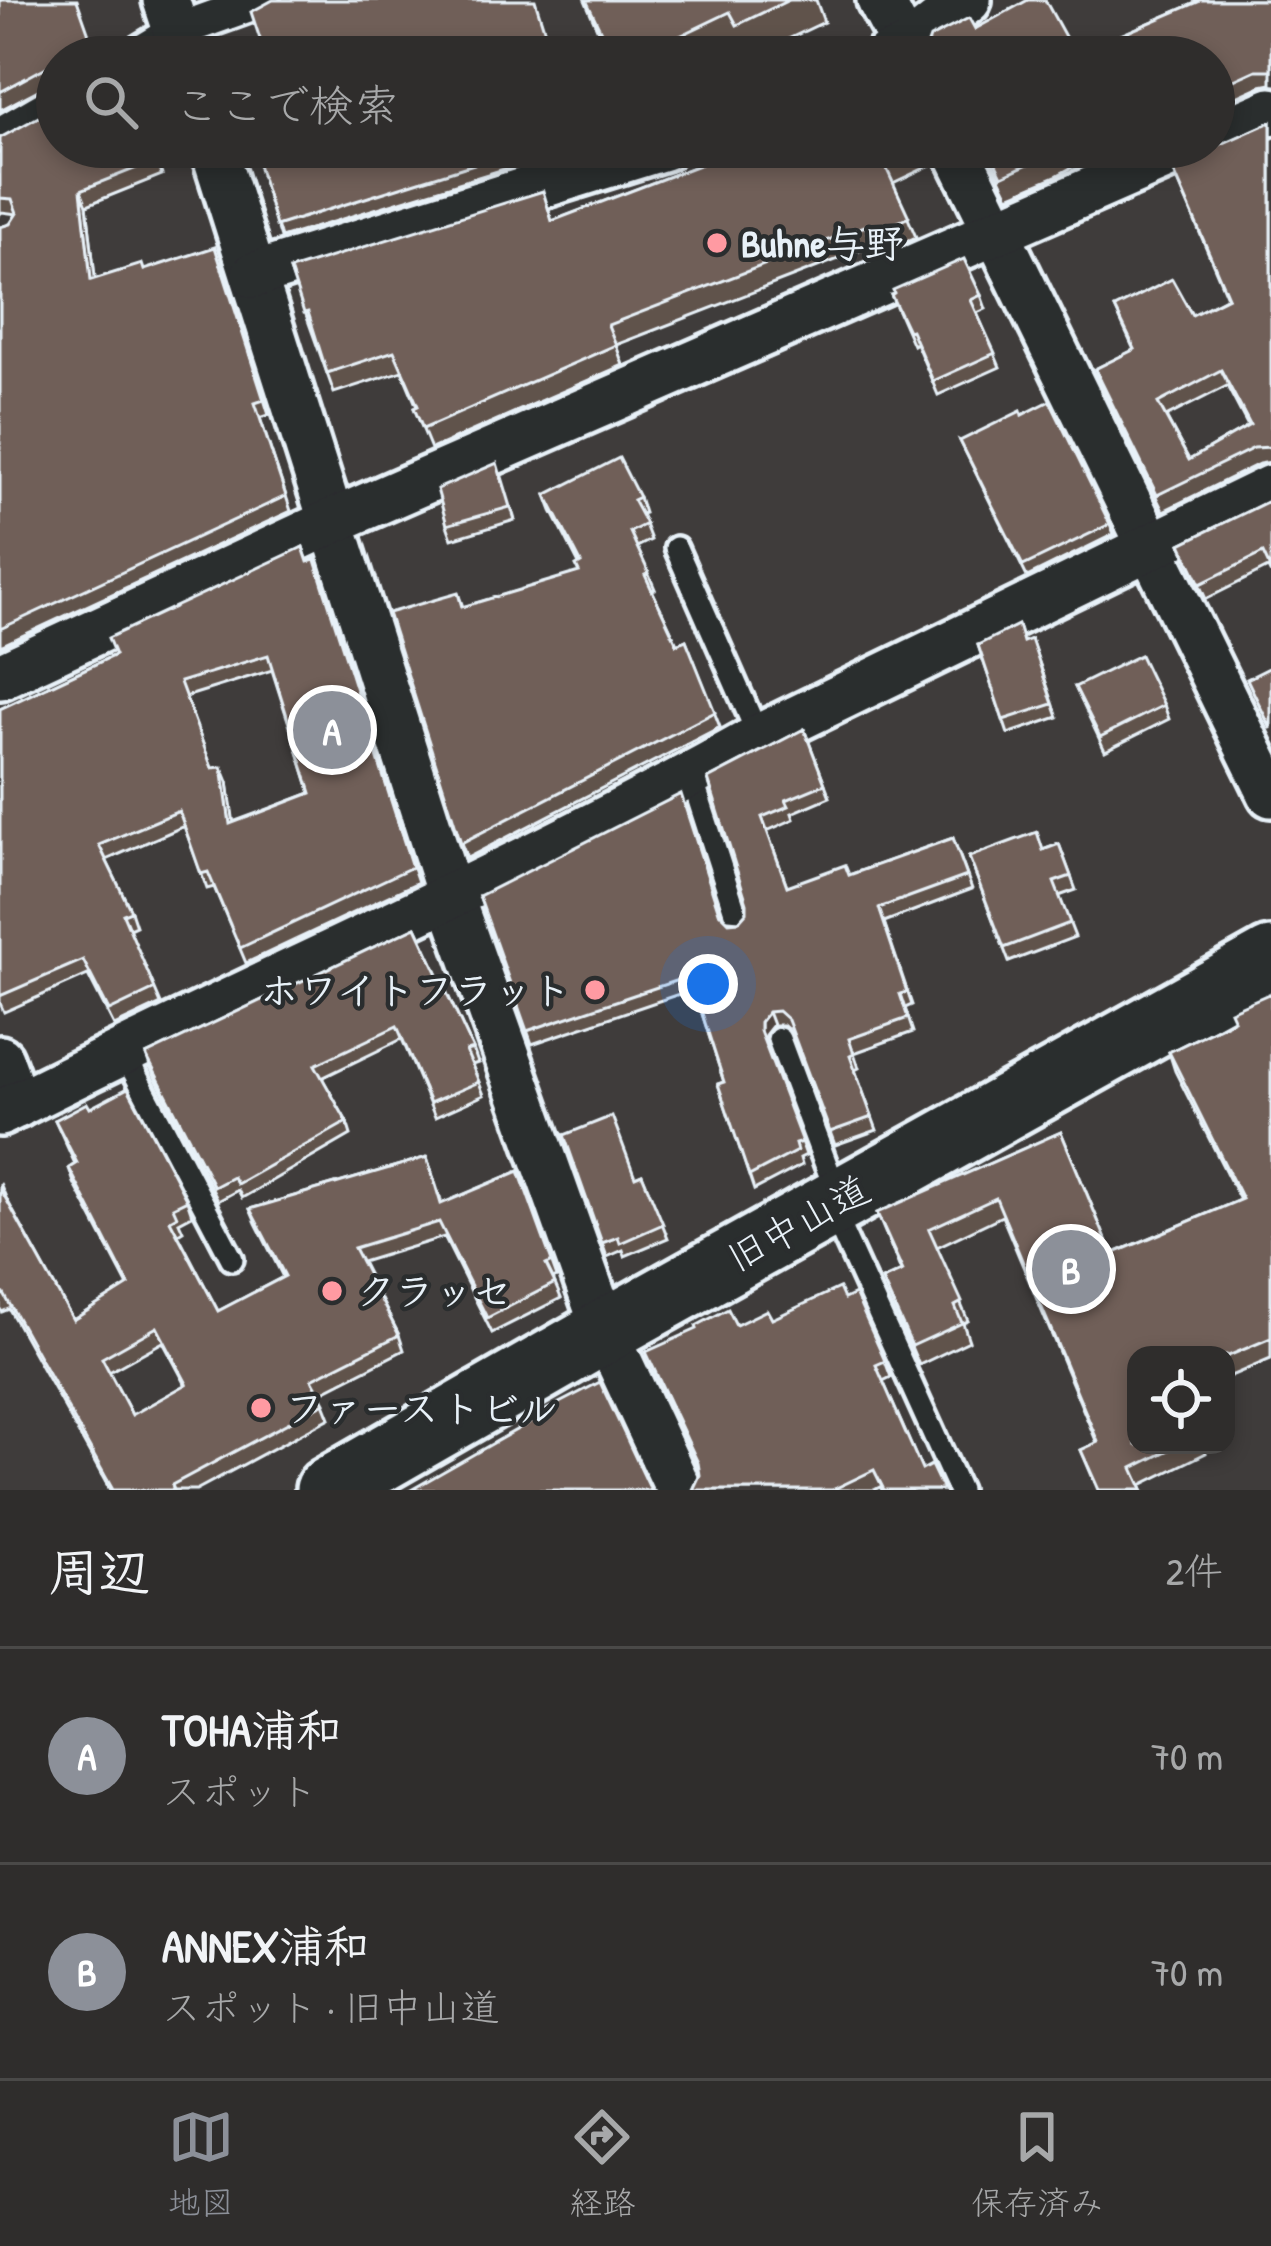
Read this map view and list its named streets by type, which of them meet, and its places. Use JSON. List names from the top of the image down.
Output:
{
  "streets": {
    "main road": ["旧中山道"]
  },
  "places": [
    "Buhne与野",
    "ホワイトフラット",
    "クラッセ",
    "ファーストビル"
  ],
  "page": {
    "search": "ここで検索",
    "pins": ["A", "B"],
    "heading": ["周辺", "2件"],
    "list": [
      {
        "mark": "A",
        "name": "TOHA浦和",
        "note": "スポット",
        "value": "70 m"
      },
      {
        "mark": "B",
        "name": "ANNEX浦和",
        "note": "スポット · 旧中山道",
        "value": "70 m"
      }
    ],
    "nav": ["地図", "経路", "保存済み"]
  }
}
